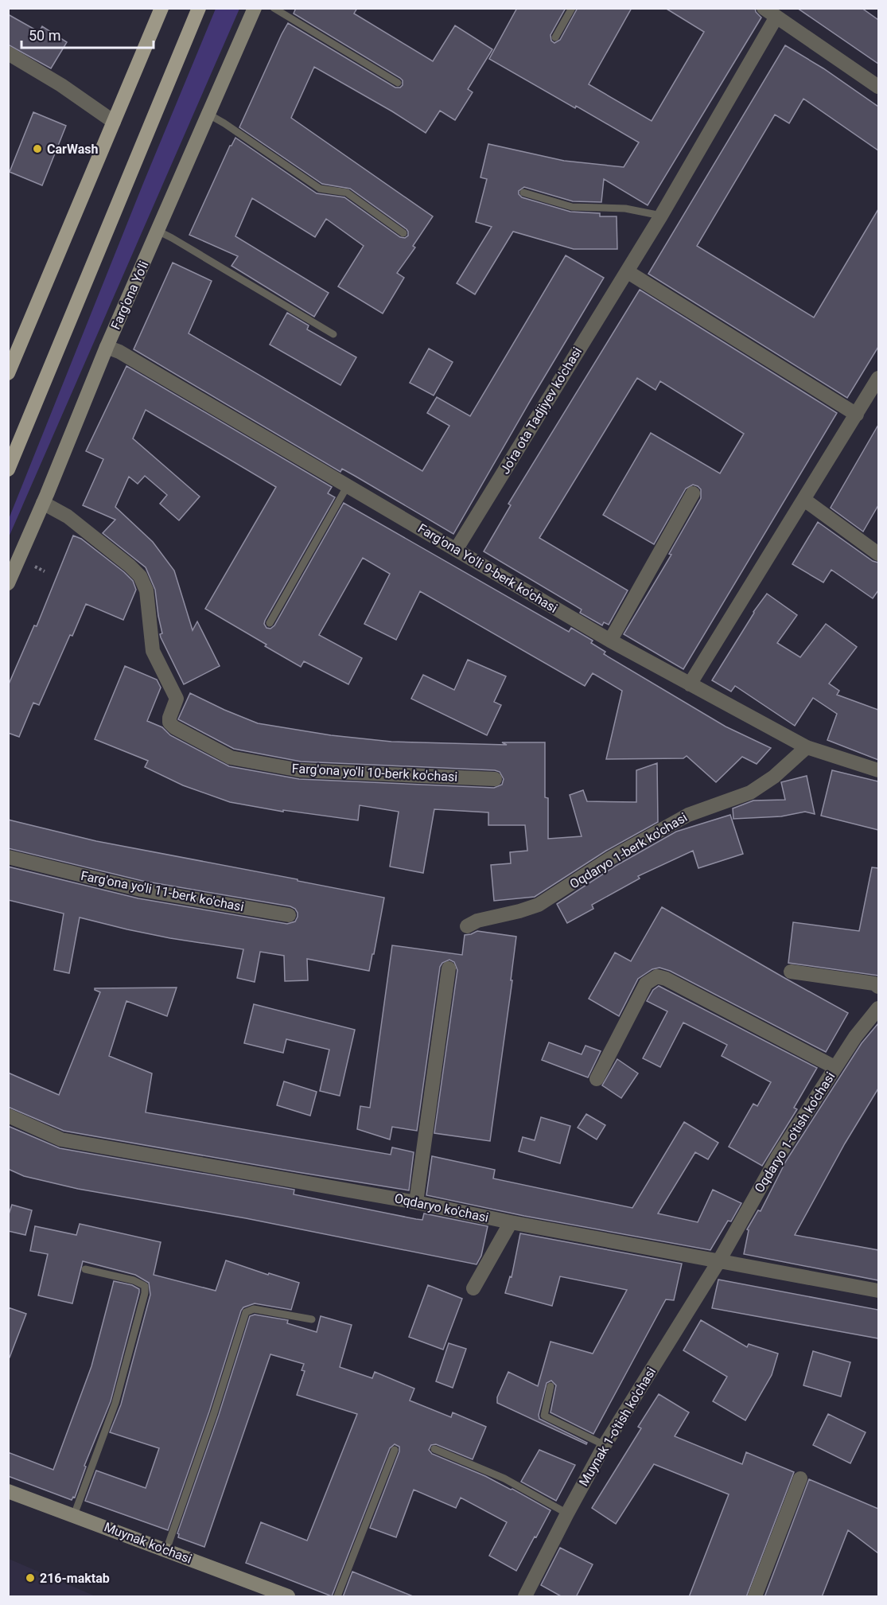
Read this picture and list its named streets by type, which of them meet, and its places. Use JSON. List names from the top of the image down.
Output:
{
  "streets": {
    "street": [
      "Farg'ona Yo'li",
      "Jo'ra ota Tadjiyev ko'chasi",
      "Farg'ona Yo'li 9-berk ko'chasi",
      "Farg'ona yo'li 10-berk ko'chasi",
      "Oqdaryo 1-berk ko'chasi",
      "Farg'ona yo'li 11-berk ko'chasi",
      "Oqdaryo 1-o'tish ko'chasi",
      "Oqdaryo ko'chasi",
      "Muynak 1-o'tish ko'chasi",
      "Muynak ko'chasi"
    ]
  },
  "crossings": [
    ["Farg'ona Yo'li", "Farg'ona Yo'li 9-berk ko'chasi"],
    ["Farg'ona Yo'li", "Farg'ona yo'li 10-berk ko'chasi"],
    ["Jo'ra ota Tadjiyev ko'chasi", "Farg'ona Yo'li 9-berk ko'chasi"],
    ["Farg'ona Yo'li 9-berk ko'chasi", "Oqdaryo 1-berk ko'chasi"],
    ["Oqdaryo 1-o'tish ko'chasi", "Oqdaryo ko'chasi"],
    ["Oqdaryo 1-o'tish ko'chasi", "Muynak 1-o'tish ko'chasi"],
    ["Oqdaryo ko'chasi", "Muynak 1-o'tish ko'chasi"]
  ],
  "places": ["CarWash", "216-maktab"],
  "scale_bar": "50 m"
}
